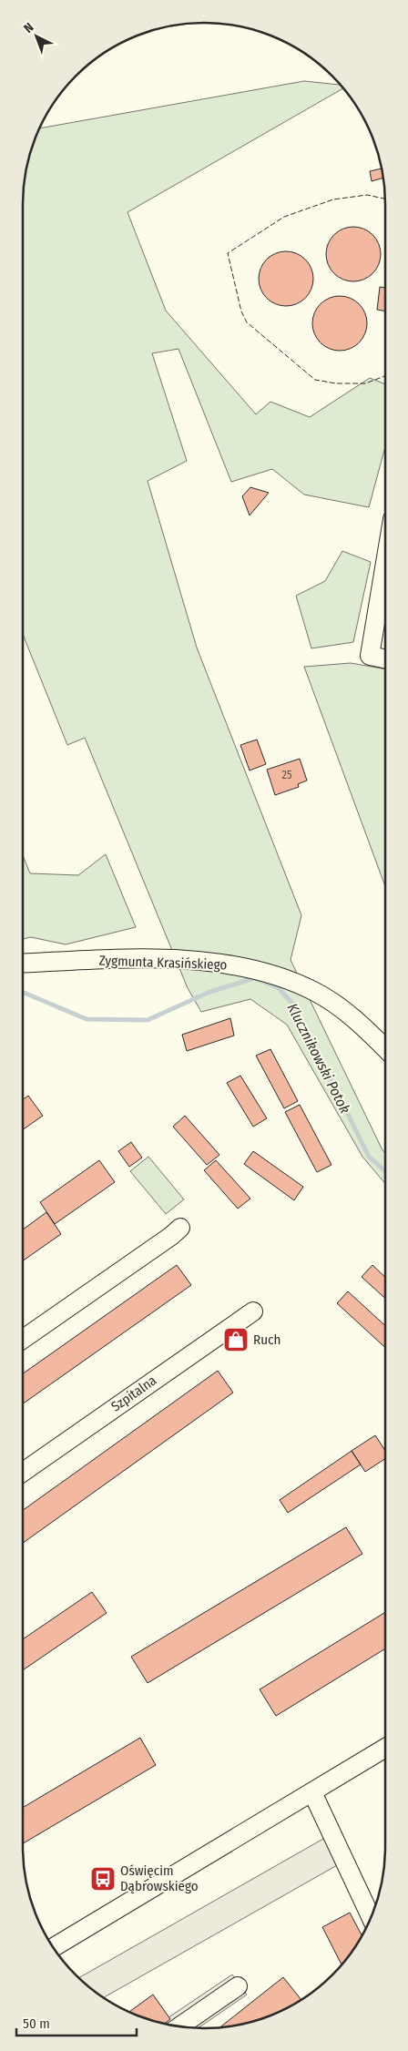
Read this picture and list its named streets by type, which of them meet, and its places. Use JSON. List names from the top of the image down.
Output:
{
  "streets": {
    "street": ["Zygmunta Krasińskiego", "Szpitalna"]
  },
  "water": ["Klucznikowski Potok"],
  "places": {
    "shop": ["Ruch"],
    "bus stop": ["Oświęcim Dąbrowskiego"]
  },
  "house_numbers": ["25"],
  "scale_bar": "50 m",
  "north": "top left"
}
